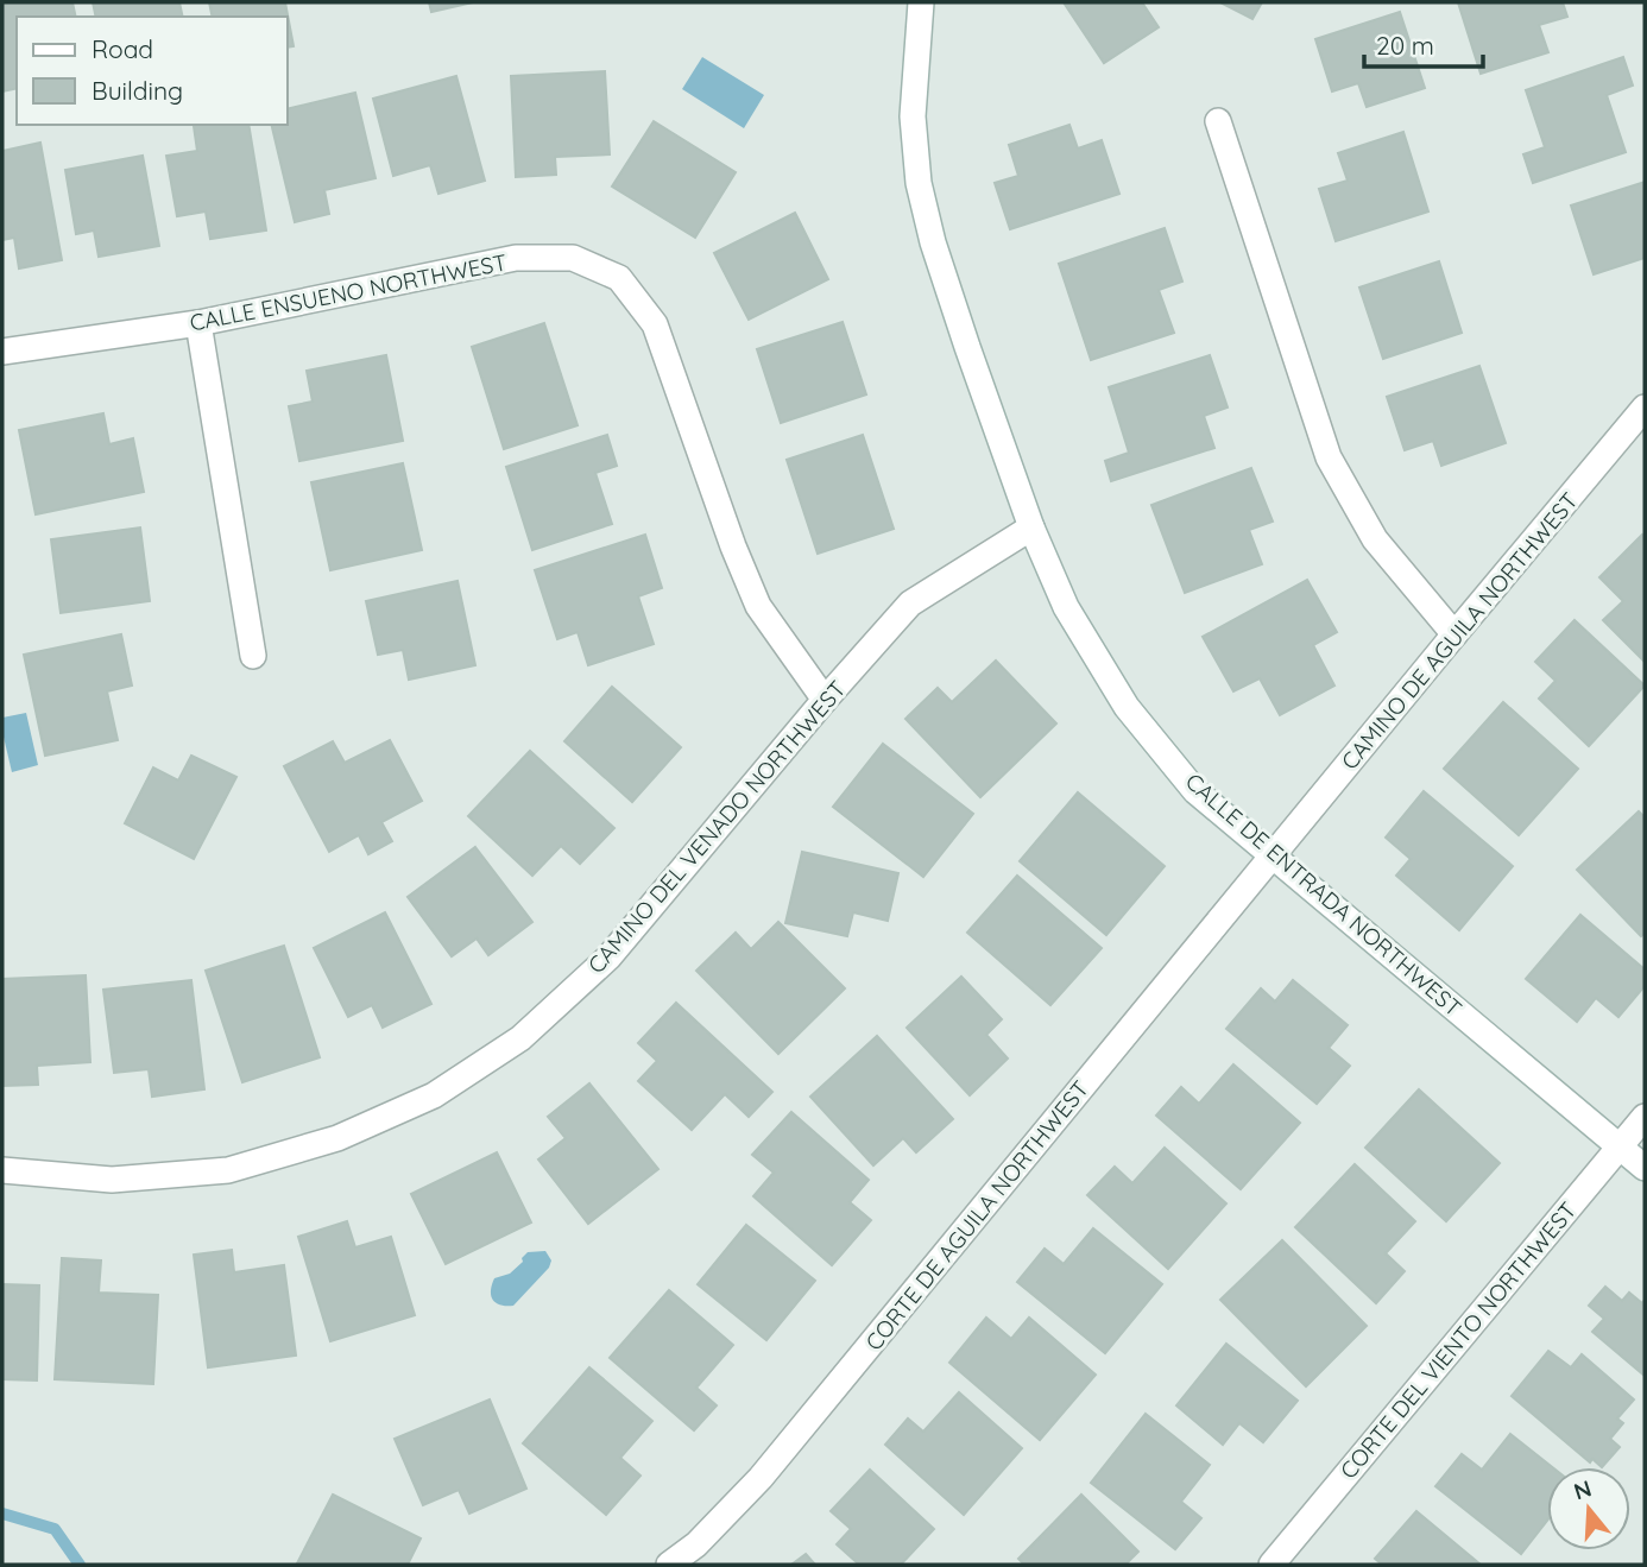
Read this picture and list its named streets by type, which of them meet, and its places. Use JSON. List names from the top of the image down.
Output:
{
  "streets": {
    "street": [
      "CALLE ENSUENO NORTHWEST",
      "CAMINO DE AGUILA NORTHWEST",
      "CAMINO DEL VENADO NORTHWEST",
      "CALLE DE ENTRADA NORTHWEST",
      "CORTE DE AGUILA NORTHWEST",
      "CORTE DEL VIENTO NORTHWEST"
    ]
  },
  "crossings": [
    ["CALLE ENSUENO NORTHWEST", "CAMINO DEL VENADO NORTHWEST"],
    ["CAMINO DE AGUILA NORTHWEST", "CALLE DE ENTRADA NORTHWEST"],
    ["CAMINO DE AGUILA NORTHWEST", "CORTE DE AGUILA NORTHWEST"],
    ["CAMINO DEL VENADO NORTHWEST", "CALLE DE ENTRADA NORTHWEST"],
    ["CALLE DE ENTRADA NORTHWEST", "CORTE DE AGUILA NORTHWEST"],
    ["CALLE DE ENTRADA NORTHWEST", "CORTE DEL VIENTO NORTHWEST"]
  ],
  "legend": ["Road", "Building"],
  "scale_bar": "20 m",
  "north": "top"
}
